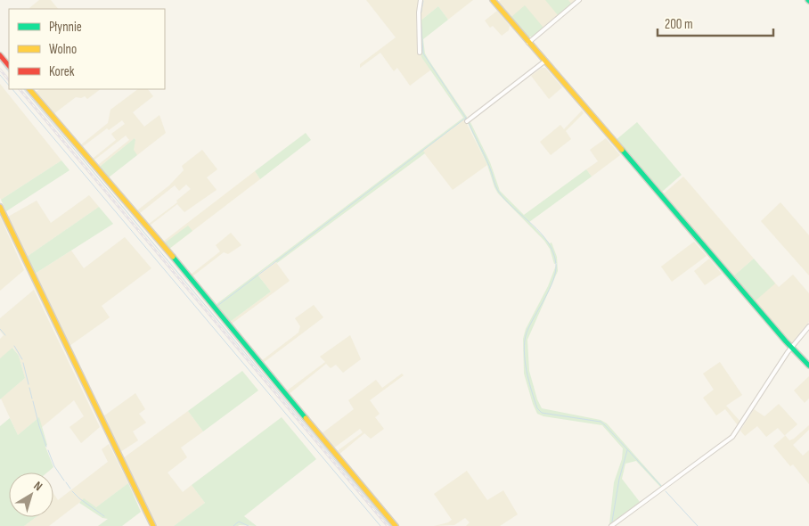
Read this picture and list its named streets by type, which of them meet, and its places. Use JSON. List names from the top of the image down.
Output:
{
  "legend": ["Płynnie", "Wolno", "Korek"],
  "scale_bar": "200 m",
  "north": "top right"
}
